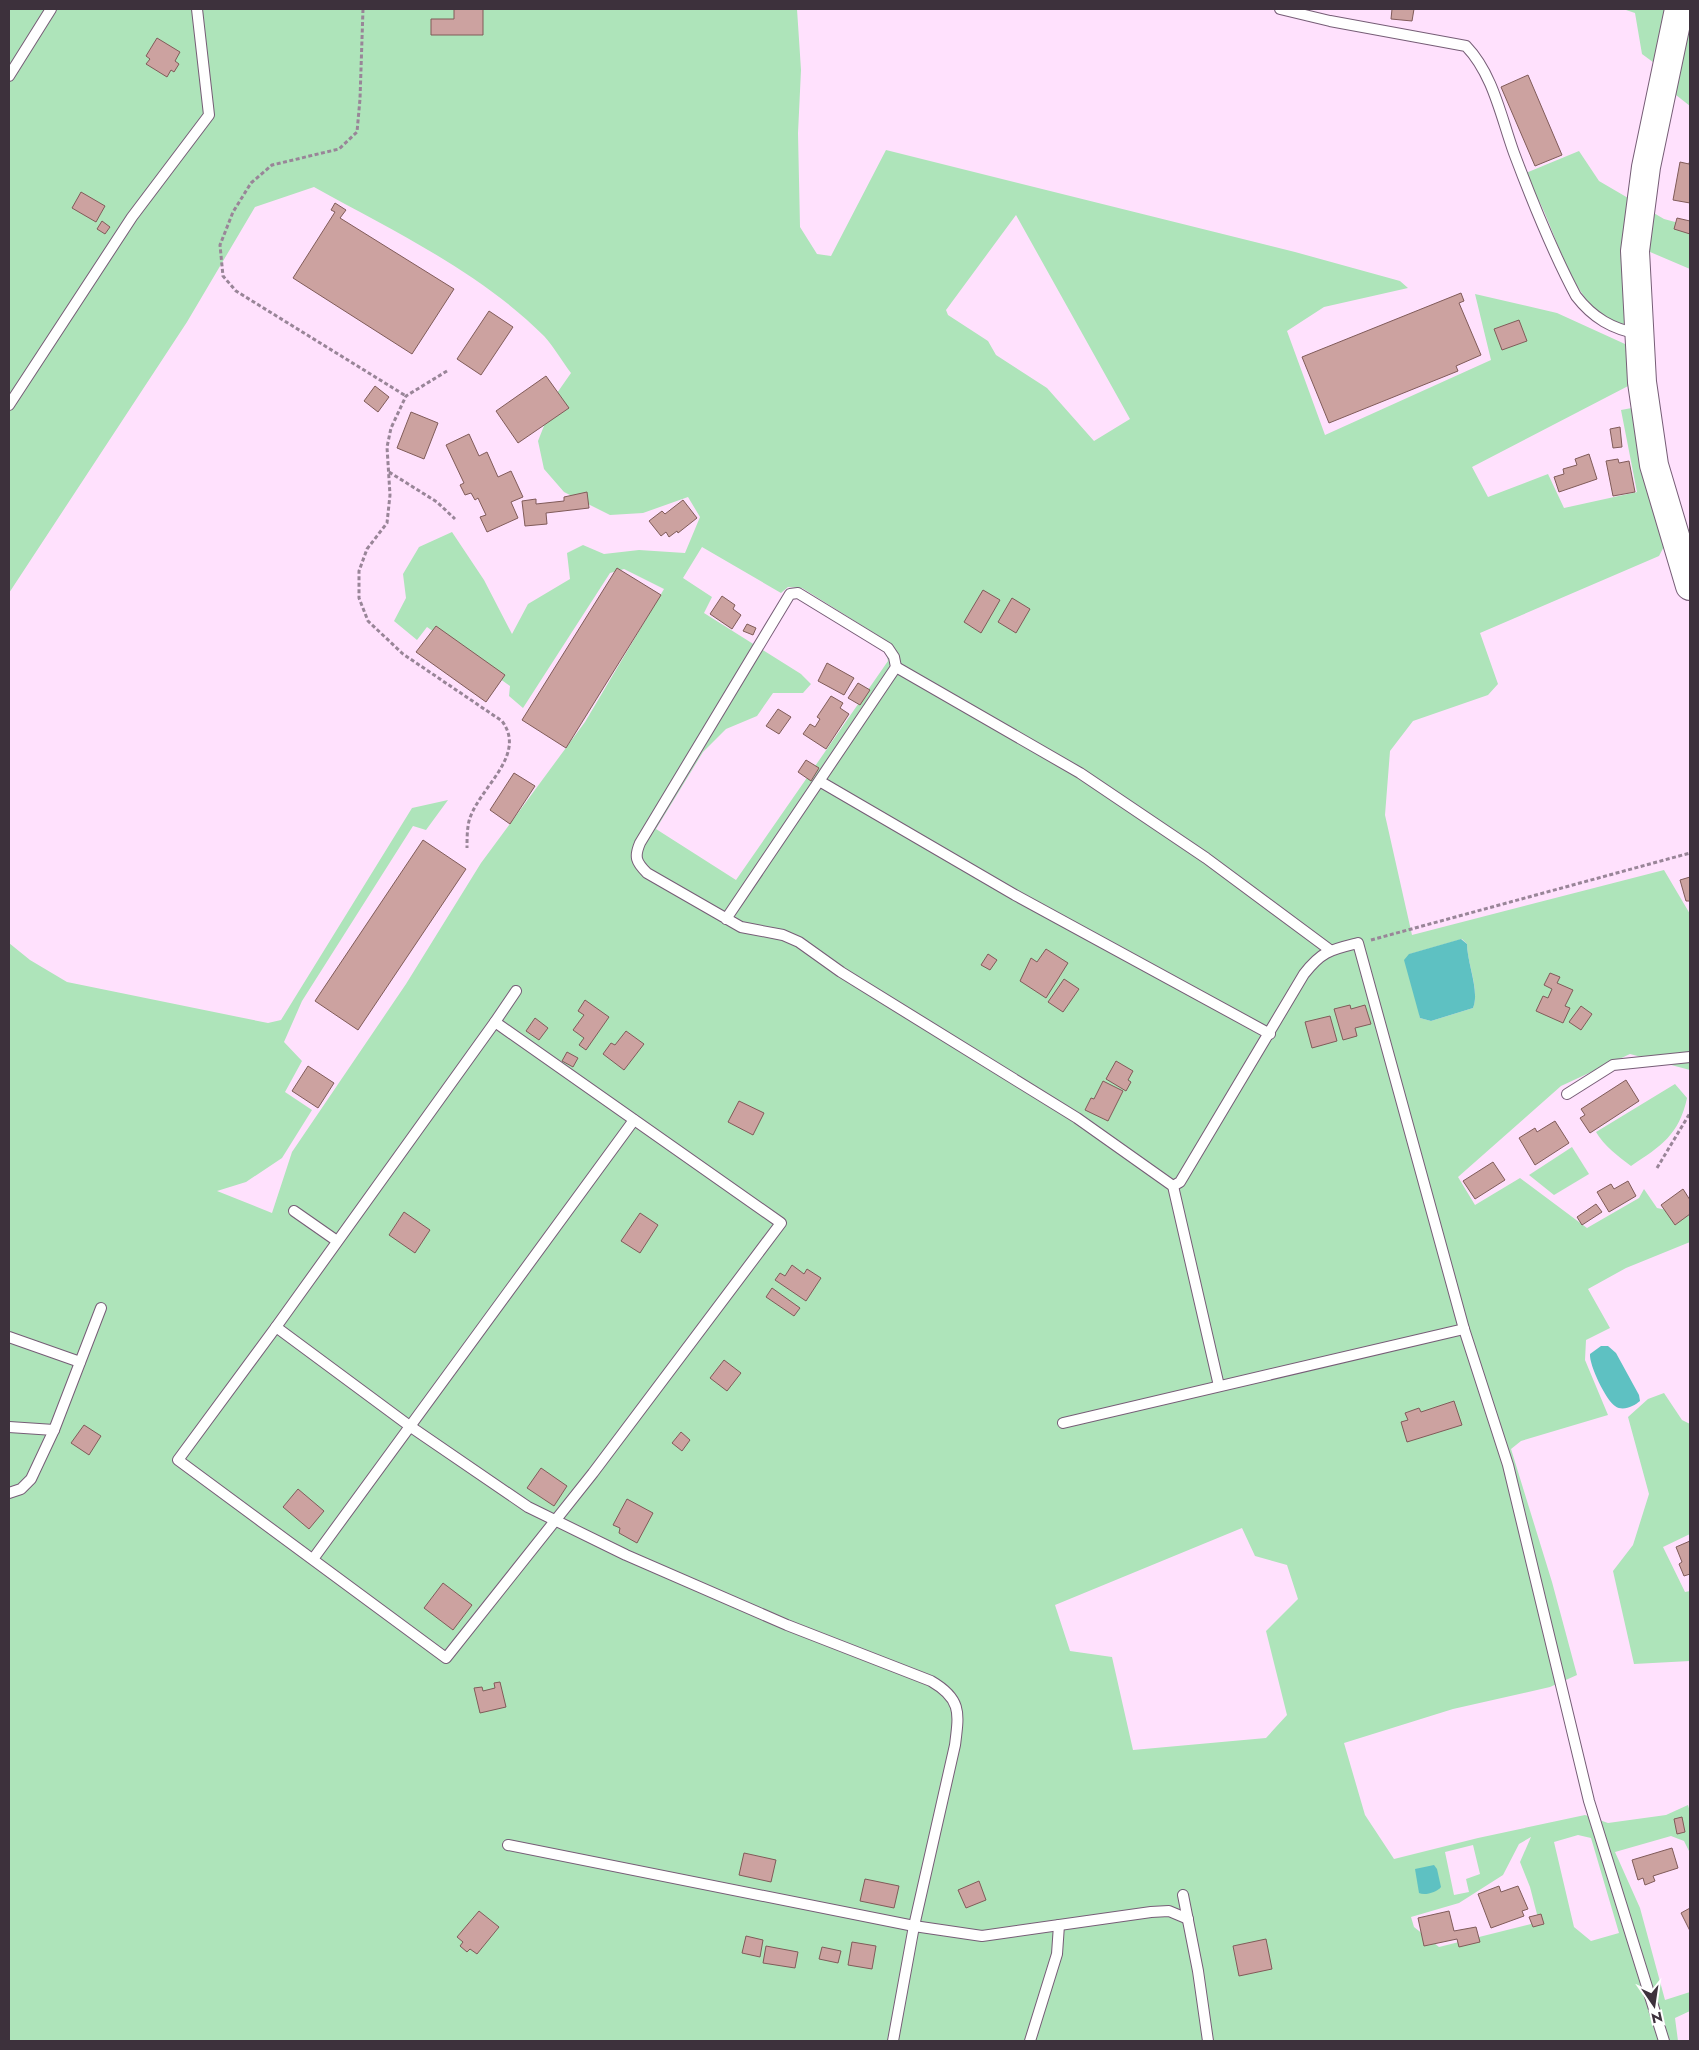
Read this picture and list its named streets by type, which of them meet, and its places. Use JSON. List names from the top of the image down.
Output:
{
  "north": "bottom"
}
